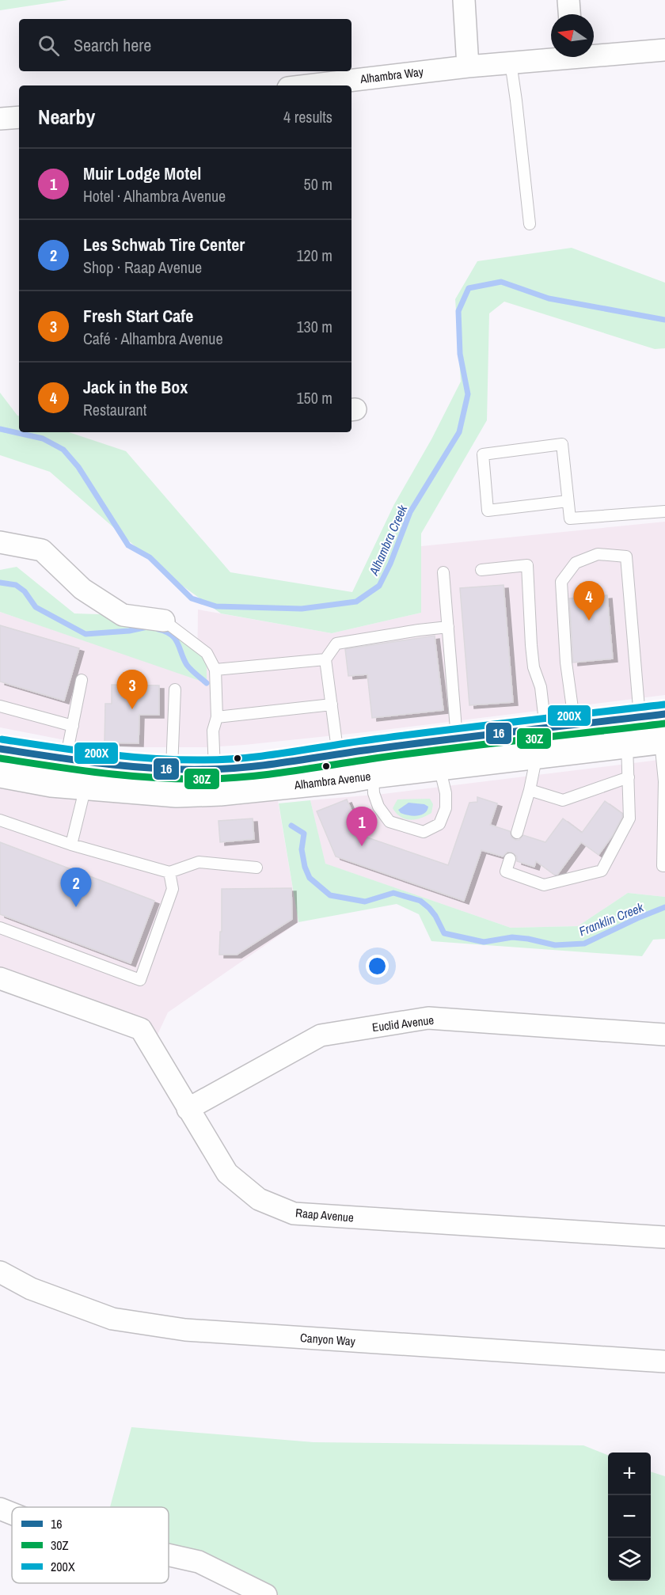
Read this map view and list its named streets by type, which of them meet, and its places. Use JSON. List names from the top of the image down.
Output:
{
  "streets": {
    "main road": ["Alhambra Avenue"],
    "street": [
      "Alhambra Way",
      "Euclid Avenue",
      "Raap Avenue",
      "Canyon Way"
    ]
  },
  "crossings": [
    ["Euclid Avenue", "Raap Avenue"]
  ],
  "water": ["Alhambra Creek", "Franklin Creek"],
  "lines": ["transit line 200X", "transit line 16", "transit line 30Z"],
  "legend": ["16", "30Z", "200X"],
  "north": "left",
  "page": {
    "search": "Search here",
    "heading": ["Nearby", "4 results"],
    "list": [
      {
        "mark": "1",
        "name": "Muir Lodge Motel",
        "note": "Hotel · Alhambra Avenue",
        "value": "50 m"
      },
      {
        "mark": "2",
        "name": "Les Schwab Tire Center",
        "note": "Shop · Raap Avenue",
        "value": "120 m"
      },
      {
        "mark": "3",
        "name": "Fresh Start Cafe",
        "note": "Café · Alhambra Avenue",
        "value": "130 m"
      },
      {
        "mark": "4",
        "name": "Jack in the Box",
        "note": "Restaurant",
        "value": "150 m"
      }
    ],
    "pins": [
      "4",
      "3",
      "1",
      "2"
    ],
    "map_buttons": ["+", "−"]
  }
}
